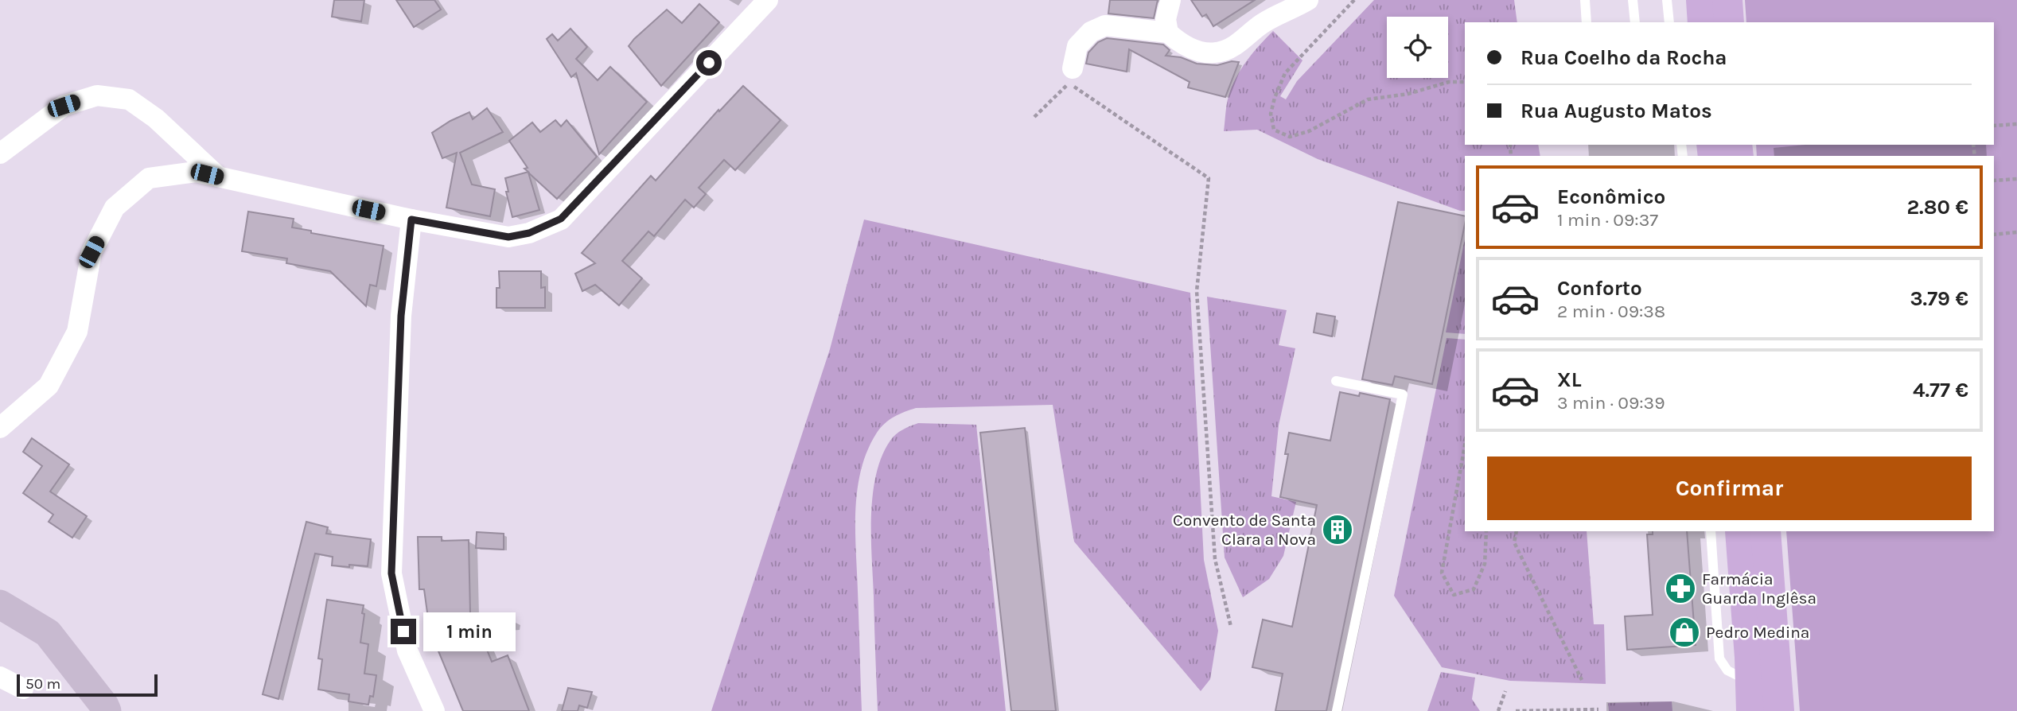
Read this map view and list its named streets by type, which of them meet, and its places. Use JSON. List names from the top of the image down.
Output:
{
  "places": {
    "building": ["Convento de Santa Clara a Nova"],
    "pharmacy": ["Farmácia Guarda Inglêsa"],
    "shop": ["Pedro Medina"]
  },
  "scale_bar": "50 m",
  "page": {
    "banner": ["Rua Coelho da Rocha", "Rua Augusto Matos"],
    "list": [
      {
        "name": "Econômico",
        "note": "1 min · 09:37",
        "value": "2.80 €"
      },
      {
        "name": "Conforto",
        "note": "2 min · 09:38",
        "value": "3.79 €"
      },
      {
        "name": "XL",
        "note": "3 min · 09:39",
        "value": "4.77 €"
      }
    ],
    "buttons": "Confirmar",
    "bubble": "1 min",
    "scale": "50 m"
  }
}
